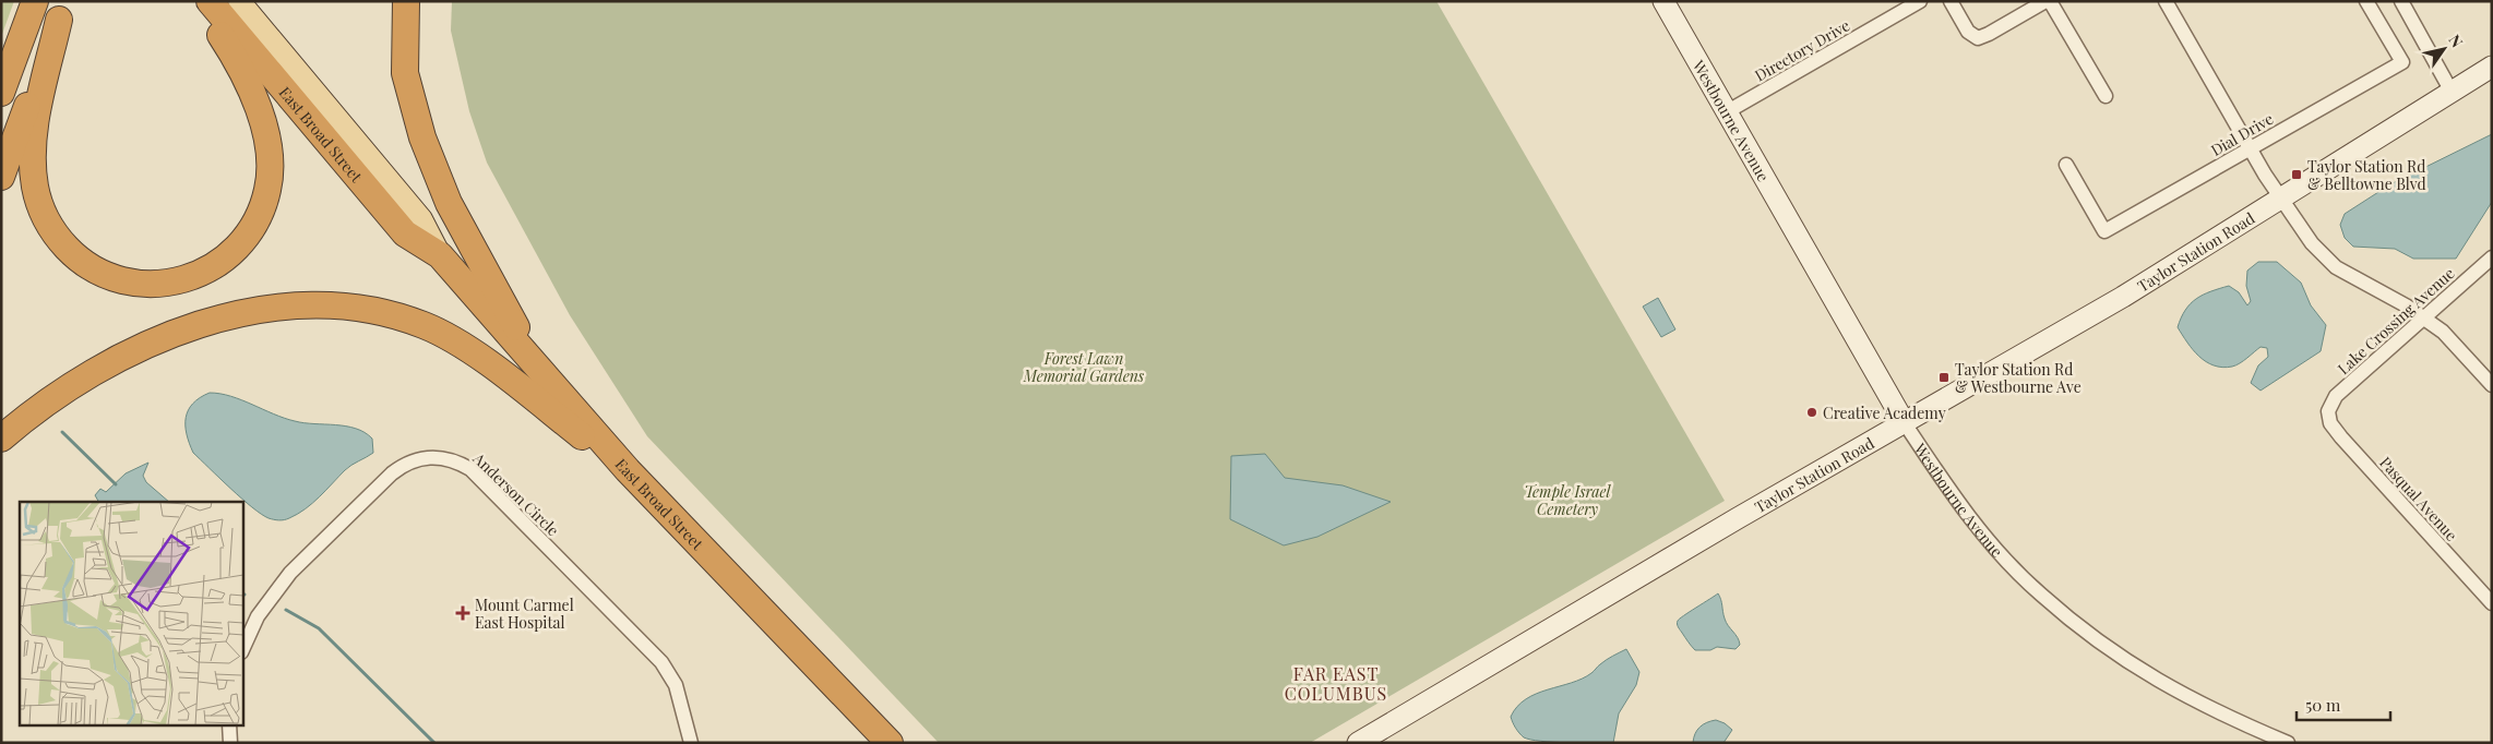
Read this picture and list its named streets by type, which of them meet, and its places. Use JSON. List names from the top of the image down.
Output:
{
  "streets": {
    "highway": ["East Broad Street"],
    "main road": ["Westbourne Avenue", "Taylor Station Road"],
    "street": [
      "Directory Drive",
      "Dial Drive",
      "Lake Crossing Avenue",
      "Anderson Circle",
      "Pasqual Avenue"
    ]
  },
  "crossings": [
    ["Directory Drive", "Westbourne Avenue"],
    ["Westbourne Avenue", "Taylor Station Road"],
    ["Lake Crossing Avenue", "Pasqual Avenue"]
  ],
  "districts": ["FAR EAST COLUMBUS"],
  "parks": ["Forest Lawn Memorial Gardens", "Temple Israel Cemetery"],
  "places": {
    "transit": ["Taylor Station Rd & Belltowne Blvd", "Taylor Station Rd & Westbourne Ave"],
    "other": ["Creative Academy"],
    "health": ["Mount Carmel East Hospital"]
  },
  "scale_bar": "50 m",
  "north": "top right"
}
